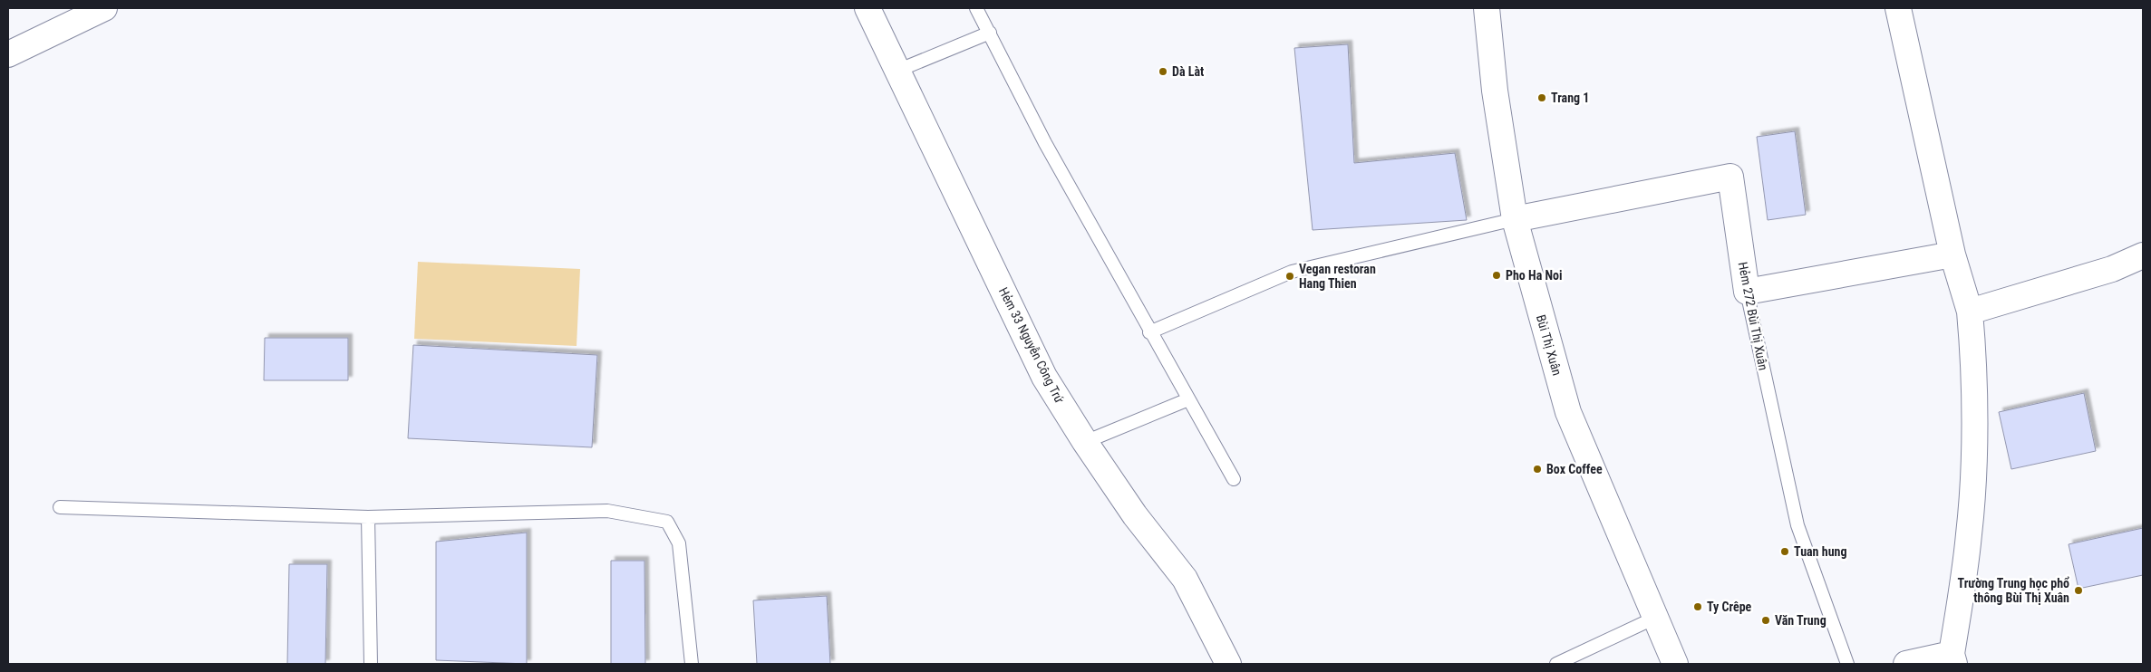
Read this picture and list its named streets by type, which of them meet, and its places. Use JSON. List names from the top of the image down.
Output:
{
  "streets": {
    "street": ["Hẻm 272 Bùi Thị Xuân", "Hẻm 33 Nguyễn Công Trứ", "Bùi Thị Xuân"]
  },
  "crossings": [
    ["Hẻm 272 Bùi Thị Xuân", "Bùi Thị Xuân"]
  ],
  "places": [
    "Dà Làt",
    "Trang 1",
    "Pho Ha Noi",
    "Vegan restoran Hang Thien",
    "Box Coffee",
    "Tuan hung",
    "Trường Trung học phổ thông Bùi Thị Xuân",
    "Ty Crêpe",
    "Văn Trung"
  ]
}
